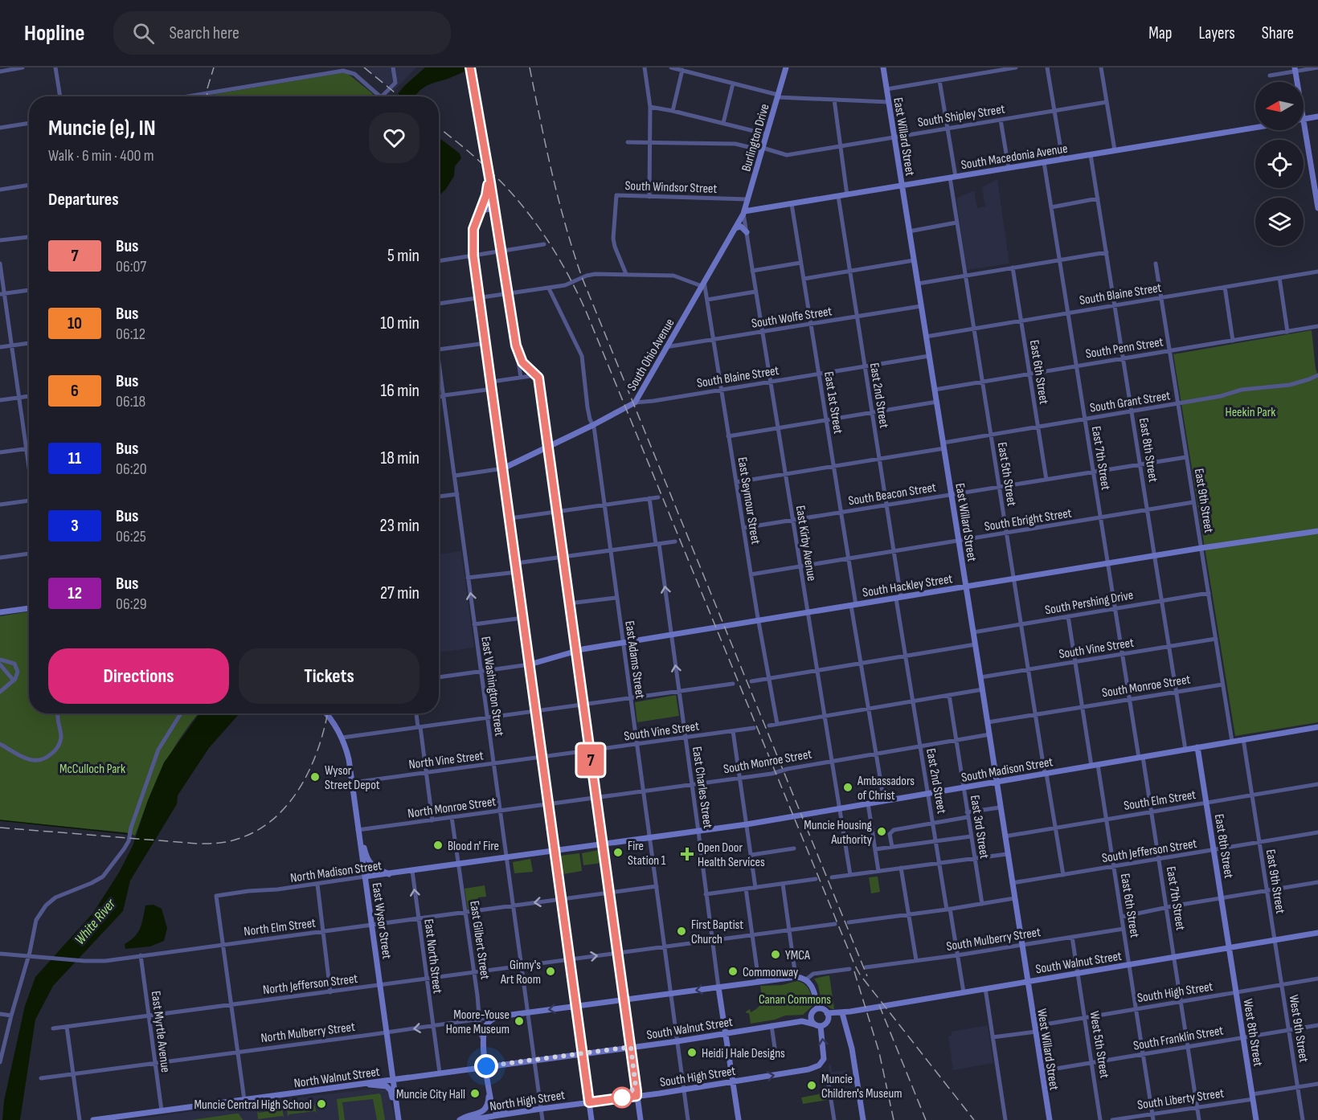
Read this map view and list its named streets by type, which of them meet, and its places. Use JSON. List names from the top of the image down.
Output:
{
  "streets": {
    "main road": [
      "East Willard Street",
      "Burlington Drive",
      "South Macedonia Avenue",
      "South Ohio Avenue",
      "East 8th Street",
      "South Hackley Street",
      "South Madison Street",
      "East Charles Street",
      "North Madison Street",
      "East Wysor Street",
      "East Gilbert Street",
      "South Walnut Street",
      "South High Street",
      "North Mulberry Street",
      "West 8th Street",
      "West Willard Street",
      "North Walnut Street",
      "North High Street"
    ],
    "street": [
      "South Shipley Street",
      "South Windsor Street",
      "South Blaine Street",
      "South Wolfe Street",
      "South Penn Street",
      "East 6th Street",
      "East 2nd Street",
      "South Grant Street",
      "East 1st Street",
      "East 7th Street",
      "East 5th Street",
      "South Beacon Street",
      "East Seymour Street",
      "East 9th Street",
      "South Ebright Street",
      "East Kirby Avenue",
      "South Pershing Drive",
      "South Vine Street",
      "East Adams Street",
      "South Monroe Street",
      "East Washington Street",
      "North Vine Street",
      "South Elm Street",
      "North Monroe Street",
      "East 3rd Street",
      "South Jefferson Street",
      "North Elm Street",
      "South Mulberry Street",
      "East North Street",
      "North Jefferson Street",
      "West 9th Street",
      "East Myrtle Avenue",
      "South Franklin Street",
      "West 5th Street",
      "South Liberty Street"
    ]
  },
  "crossings": [
    ["South Shipley Street", "East Willard Street"],
    ["South Shipley Street", "Burlington Drive"],
    ["South Shipley Street", "East 5th Street"],
    ["East Willard Street", "South Macedonia Avenue"],
    ["East Willard Street", "South Blaine Street"],
    ["East Willard Street", "South Wolfe Street"],
    ["East Willard Street", "South Penn Street"],
    ["East Willard Street", "South Grant Street"],
    ["East Willard Street", "South Beacon Street"],
    ["East Willard Street", "South Ebright Street"],
    ["East Willard Street", "South Hackley Street"],
    ["East Willard Street", "South Pershing Drive"],
    ["East Willard Street", "South Vine Street"],
    ["East Willard Street", "South Monroe Street"],
    ["East Willard Street", "South Madison Street"],
    ["East Willard Street", "South Elm Street"],
    ["East Willard Street", "South Jefferson Street"],
    ["East Willard Street", "South Mulberry Street"],
    ["East Willard Street", "South Walnut Street"],
    ["East Willard Street", "West Willard Street"],
    ["Burlington Drive", "South Macedonia Avenue"],
    ["Burlington Drive", "South Windsor Street"],
    ["Burlington Drive", "South Ohio Avenue"],
    ["Burlington Drive", "East Kirby Avenue"],
    ["South Macedonia Avenue", "South Ohio Avenue"],
    ["South Macedonia Avenue", "East 2nd Street"],
    ["South Macedonia Avenue", "East 1st Street"],
    ["South Macedonia Avenue", "East 8th Street"],
    ["South Macedonia Avenue", "East 7th Street"],
    ["South Macedonia Avenue", "East 5th Street"],
    ["South Macedonia Avenue", "East Kirby Avenue"],
    ["South Blaine Street", "South Ohio Avenue"],
    ["South Blaine Street", "East 6th Street"],
    ["South Blaine Street", "East 2nd Street"],
    ["South Blaine Street", "East 1st Street"],
    ["South Blaine Street", "East 8th Street"],
    ["South Blaine Street", "East 7th Street"],
    ["South Blaine Street", "East 5th Street"],
    ["South Blaine Street", "East Seymour Street"],
    ["South Blaine Street", "East 9th Street"],
    ["South Blaine Street", "East Kirby Avenue"],
    ["South Wolfe Street", "South Ohio Avenue"],
    ["South Wolfe Street", "East 2nd Street"],
    ["South Wolfe Street", "East 1st Street"],
    ["South Wolfe Street", "East Seymour Street"],
    ["South Wolfe Street", "East Kirby Avenue"],
    ["South Penn Street", "East 6th Street"],
    ["South Penn Street", "East 8th Street"],
    ["South Penn Street", "East 7th Street"],
    ["South Penn Street", "East 5th Street"],
    ["South Penn Street", "East 9th Street"],
    ["South Ohio Avenue", "East Seymour Street"],
    ["South Ohio Avenue", "East Kirby Avenue"],
    ["South Ohio Avenue", "East Adams Street"],
    ["East 6th Street", "South Grant Street"],
    ["East 6th Street", "South Beacon Street"],
    ["East 6th Street", "South Pershing Drive"],
    ["East 6th Street", "South Vine Street"],
    ["East 6th Street", "South Monroe Street"],
    ["East 6th Street", "South Madison Street"],
    ["East 6th Street", "South Elm Street"],
    ["East 6th Street", "South Jefferson Street"],
    ["East 6th Street", "South Mulberry Street"],
    ["East 6th Street", "South Walnut Street"],
    ["East 6th Street", "South High Street"],
    ["East 6th Street", "South Franklin Street"],
    ["East 6th Street", "South Liberty Street"],
    ["East 2nd Street", "South Grant Street"],
    ["East 2nd Street", "South Beacon Street"],
    ["East 2nd Street", "South Ebright Street"],
    ["East 2nd Street", "South Hackley Street"],
    ["East 2nd Street", "South Monroe Street"],
    ["East 2nd Street", "South Madison Street"],
    ["East 2nd Street", "South Mulberry Street"],
    ["East 2nd Street", "South Walnut Street"],
    ["South Grant Street", "East 1st Street"],
    ["South Grant Street", "East 8th Street"],
    ["South Grant Street", "East 7th Street"],
    ["South Grant Street", "East 5th Street"],
    ["South Grant Street", "East Seymour Street"],
    ["South Grant Street", "East 9th Street"],
    ["South Grant Street", "East Kirby Avenue"],
    ["East 1st Street", "South Beacon Street"],
    ["East 1st Street", "South Ebright Street"],
    ["East 1st Street", "South Hackley Street"],
    ["East 1st Street", "South Monroe Street"],
    ["East 1st Street", "South Madison Street"],
    ["East 8th Street", "South Beacon Street"],
    ["East 8th Street", "South Ebright Street"],
    ["East 8th Street", "South Hackley Street"],
    ["East 8th Street", "South Pershing Drive"],
    ["East 8th Street", "South Vine Street"],
    ["East 8th Street", "South Monroe Street"],
    ["East 8th Street", "South Madison Street"],
    ["East 8th Street", "South Elm Street"],
    ["East 8th Street", "South Jefferson Street"],
    ["East 8th Street", "South Walnut Street"],
    ["East 8th Street", "West 8th Street"],
    ["East 7th Street", "South Beacon Street"],
    ["East 7th Street", "South Ebright Street"],
    ["East 7th Street", "South Hackley Street"],
    ["East 7th Street", "South Pershing Drive"],
    ["East 7th Street", "South Vine Street"],
    ["East 7th Street", "South Monroe Street"],
    ["East 7th Street", "South Madison Street"],
    ["East 7th Street", "South Elm Street"],
    ["East 7th Street", "South Jefferson Street"],
    ["East 7th Street", "South Walnut Street"],
    ["East 7th Street", "South High Street"],
    ["East 7th Street", "South Franklin Street"],
    ["East 7th Street", "South Liberty Street"],
    ["East 5th Street", "South Beacon Street"],
    ["East 5th Street", "South Ebright Street"],
    ["East 5th Street", "South Hackley Street"],
    ["East 5th Street", "South Pershing Drive"],
    ["East 5th Street", "South Vine Street"],
    ["East 5th Street", "South Monroe Street"],
    ["East 5th Street", "South Madison Street"],
    ["East 5th Street", "South Elm Street"],
    ["East 5th Street", "South Jefferson Street"],
    ["South Beacon Street", "East Seymour Street"],
    ["South Beacon Street", "East 9th Street"],
    ["South Beacon Street", "East Kirby Avenue"],
    ["East Seymour Street", "South Ebright Street"],
    ["East Seymour Street", "South Hackley Street"],
    ["East 9th Street", "South Ebright Street"],
    ["East 9th Street", "South Hackley Street"],
    ["East 9th Street", "South Pershing Drive"],
    ["East 9th Street", "South Vine Street"],
    ["East 9th Street", "South Monroe Street"],
    ["East 9th Street", "South Madison Street"],
    ["East 9th Street", "South Elm Street"],
    ["East 9th Street", "South Jefferson Street"],
    ["East 9th Street", "South Walnut Street"],
    ["East 9th Street", "West 9th Street"],
    ["South Ebright Street", "East Kirby Avenue"],
    ["East Kirby Avenue", "South Hackley Street"],
    ["East Kirby Avenue", "South Monroe Street"],
    ["East Kirby Avenue", "South Madison Street"],
    ["South Hackley Street", "East Adams Street"],
    ["South Hackley Street", "East Charles Street"],
    ["South Vine Street", "East Adams Street"],
    ["South Vine Street", "North Vine Street"],
    ["South Vine Street", "East Charles Street"],
    ["East Adams Street", "South Monroe Street"],
    ["East Adams Street", "South Madison Street"],
    ["East Adams Street", "South Walnut Street"],
    ["East Adams Street", "South High Street"],
    ["South Monroe Street", "East Charles Street"],
    ["South Monroe Street", "North Monroe Street"],
    ["South Monroe Street", "East 3rd Street"],
    ["East Washington Street", "North Vine Street"],
    ["East Washington Street", "North Monroe Street"],
    ["East Washington Street", "North Madison Street"],
    ["East Washington Street", "North Elm Street"],
    ["East Washington Street", "North Jefferson Street"],
    ["East Washington Street", "North Mulberry Street"],
    ["East Washington Street", "North Walnut Street"],
    ["East Washington Street", "North High Street"],
    ["North Vine Street", "East Wysor Street"],
    ["South Madison Street", "East Charles Street"],
    ["South Madison Street", "East 3rd Street"],
    ["South Madison Street", "North Madison Street"],
    ["East Charles Street", "South Walnut Street"],
    ["East Charles Street", "South High Street"],
    ["North Monroe Street", "East Wysor Street"],
    ["North Monroe Street", "East Gilbert Street"],
    ["North Madison Street", "East Wysor Street"],
    ["North Madison Street", "North Elm Street"],
    ["North Madison Street", "East Gilbert Street"],
    ["North Madison Street", "East North Street"],
    ["East Wysor Street", "North Elm Street"],
    ["East Wysor Street", "North Jefferson Street"],
    ["East Wysor Street", "North Mulberry Street"],
    ["East Wysor Street", "North Walnut Street"],
    ["North Elm Street", "East Gilbert Street"],
    ["North Elm Street", "East North Street"],
    ["North Elm Street", "East Myrtle Avenue"],
    ["East Gilbert Street", "North Jefferson Street"],
    ["East Gilbert Street", "North Mulberry Street"],
    ["East Gilbert Street", "North Walnut Street"],
    ["East Gilbert Street", "North High Street"],
    ["East North Street", "North Jefferson Street"],
    ["East North Street", "North Mulberry Street"],
    ["East North Street", "North Walnut Street"],
    ["South Walnut Street", "South High Street"],
    ["South Walnut Street", "West 9th Street"],
    ["South Walnut Street", "West 8th Street"],
    ["South Walnut Street", "West 5th Street"],
    ["South Walnut Street", "West Willard Street"],
    ["South Walnut Street", "North Walnut Street"],
    ["North Jefferson Street", "East Myrtle Avenue"],
    ["South High Street", "West 9th Street"],
    ["South High Street", "West 8th Street"],
    ["South High Street", "West 5th Street"],
    ["South High Street", "West Willard Street"],
    ["South High Street", "North High Street"],
    ["West 9th Street", "South Franklin Street"],
    ["West 9th Street", "South Liberty Street"],
    ["East Myrtle Avenue", "North Mulberry Street"],
    ["East Myrtle Avenue", "North Walnut Street"],
    ["West 8th Street", "South Franklin Street"],
    ["West 8th Street", "South Liberty Street"],
    ["South Franklin Street", "West 5th Street"],
    ["South Franklin Street", "West Willard Street"]
  ],
  "water": ["White River"],
  "parks": ["Heekin Park", "McCulloch Park", "Canan Commons"],
  "places": {
    "other": [
      "Wysor Street Depot",
      "Ambassadors of Christ",
      "Muncie Housing Authority",
      "Blood n' Fire",
      "Fire Station 1",
      "First Baptist Church",
      "YMCA",
      "Ginny's Art Room",
      "Commonway",
      "Moore-Youse Home Museum",
      "Heidi J Hale Designs",
      "Muncie Children's Museum",
      "Muncie City Hall",
      "Muncie Central High School"
    ],
    "health": ["Open Door Health Services"]
  },
  "lines": ["bus line 7"],
  "north": "left",
  "page": {
    "header": "Hopline",
    "search": "Search here",
    "nav": ["Map", "Layers", "Share"],
    "on_map": "7",
    "heading": [
      ["Muncie (e), IN", "Walk · 6 min · 400 m"],
      "Departures"
    ],
    "list": [
      {
        "mark": "7",
        "name": "Bus",
        "note": "06:07",
        "value": "5 min"
      },
      {
        "mark": "10",
        "name": "Bus",
        "note": "06:12",
        "value": "10 min"
      },
      {
        "mark": "6",
        "name": "Bus",
        "note": "06:18",
        "value": "16 min"
      },
      {
        "mark": "11",
        "name": "Bus",
        "note": "06:20",
        "value": "18 min"
      },
      {
        "mark": "3",
        "name": "Bus",
        "note": "06:25",
        "value": "23 min"
      },
      {
        "mark": "12",
        "name": "Bus",
        "note": "06:29",
        "value": "27 min"
      }
    ],
    "buttons": ["Directions", "Tickets"]
  }
}
